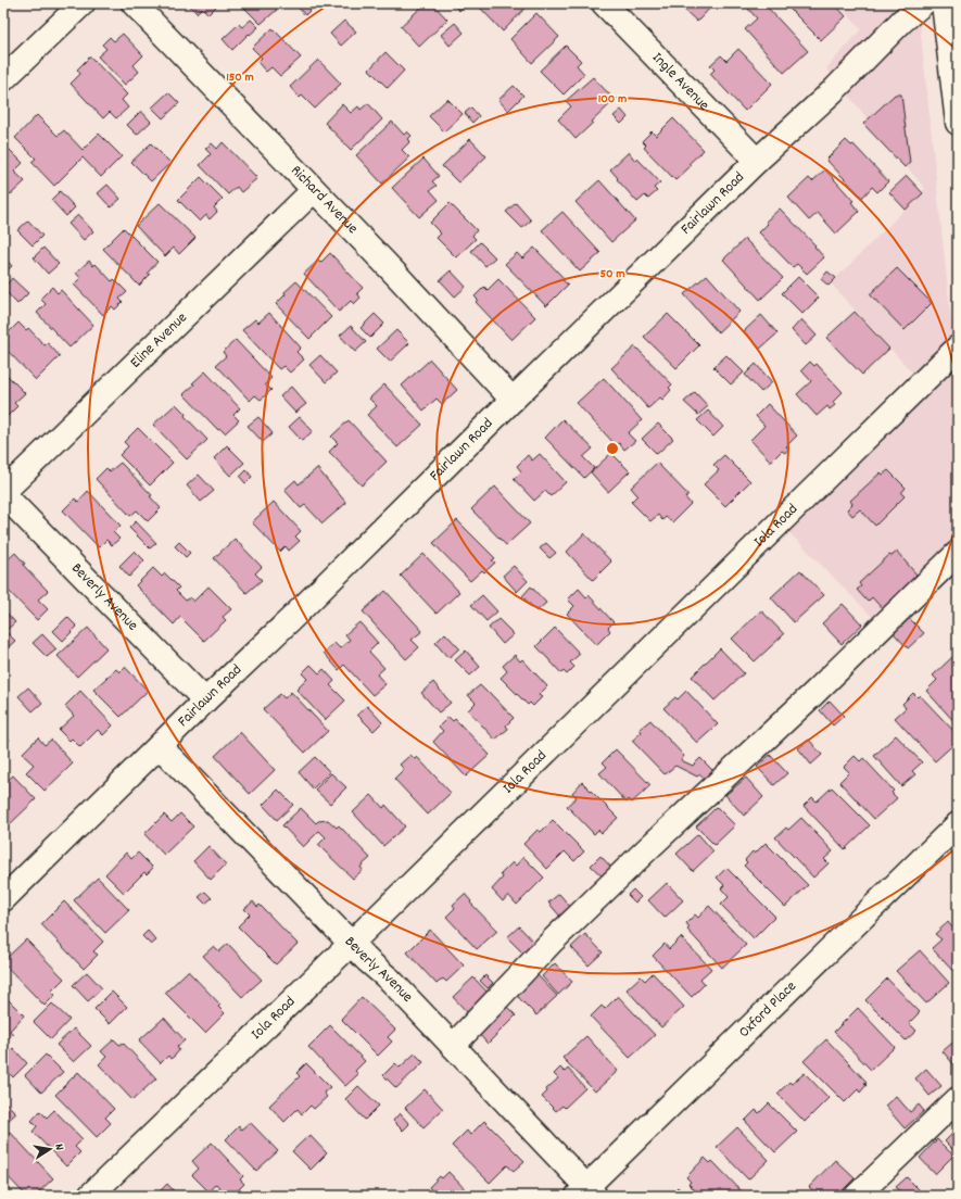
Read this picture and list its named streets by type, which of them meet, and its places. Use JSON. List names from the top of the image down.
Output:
{
  "streets": {
    "street": [
      "Ingle Avenue",
      "Richard Avenue",
      "Fairlawn Road",
      "Eline Avenue",
      "Iola Road",
      "Beverly Avenue",
      "Oxford Place"
    ]
  },
  "crossings": [
    ["Ingle Avenue", "Fairlawn Road"],
    ["Richard Avenue", "Fairlawn Road"],
    ["Richard Avenue", "Eline Avenue"],
    ["Fairlawn Road", "Beverly Avenue"],
    ["Eline Avenue", "Beverly Avenue"],
    ["Iola Road", "Beverly Avenue"],
    ["Beverly Avenue", "Oxford Place"]
  ],
  "north": "right",
  "rings": ["150 m", "100 m", "50 m"]
}
